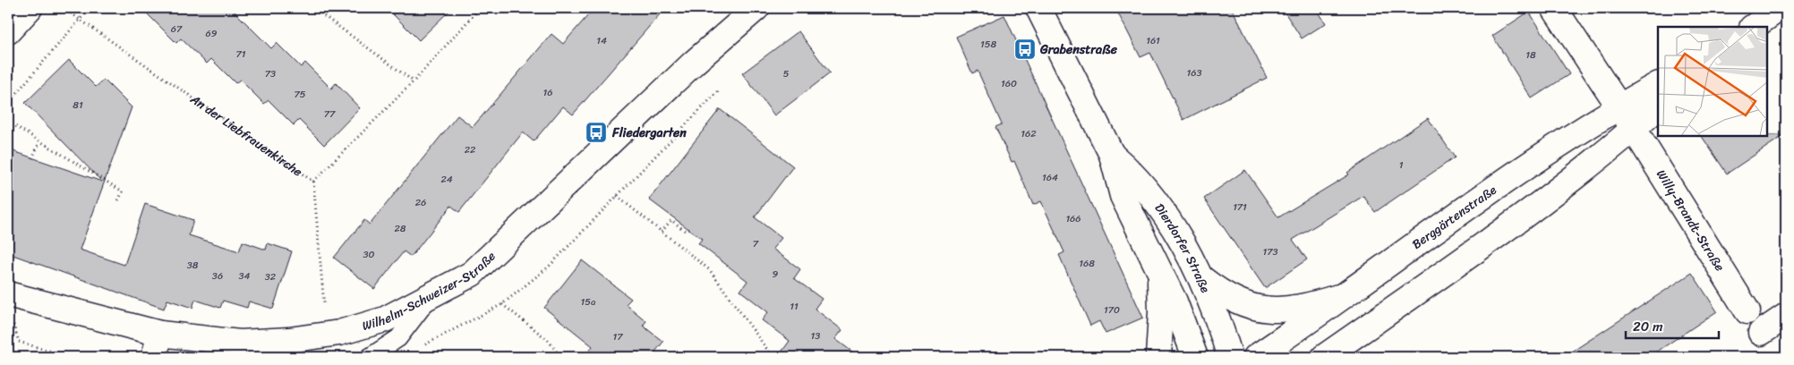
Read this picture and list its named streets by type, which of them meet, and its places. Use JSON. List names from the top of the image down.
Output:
{
  "streets": {
    "street": [
      "Berggärtenstraße",
      "Willy-Brandt-Straße",
      "Dierdorfer Straße",
      "Wilhelm-Schweizer-Straße"
    ],
    "path": ["An der Liebfrauenkirche"]
  },
  "crossings": [
    ["Berggärtenstraße", "Willy-Brandt-Straße"]
  ],
  "places": {
    "bus stop": ["Grabenstraße", "Fliedergarten"]
  },
  "house_numbers": [
    "67",
    "69",
    "14",
    "161",
    "158",
    "71",
    "18",
    "163",
    "73",
    "5",
    "160",
    "16",
    "75",
    "81",
    "77",
    "162",
    "22",
    "1",
    "164",
    "24",
    "26",
    "171",
    "166",
    "28",
    "7",
    "173",
    "30",
    "168",
    "38",
    "9",
    "36",
    "34",
    "32",
    "15a",
    "11",
    "170",
    "13",
    "17"
  ],
  "scale_bar": "20 m"
}
